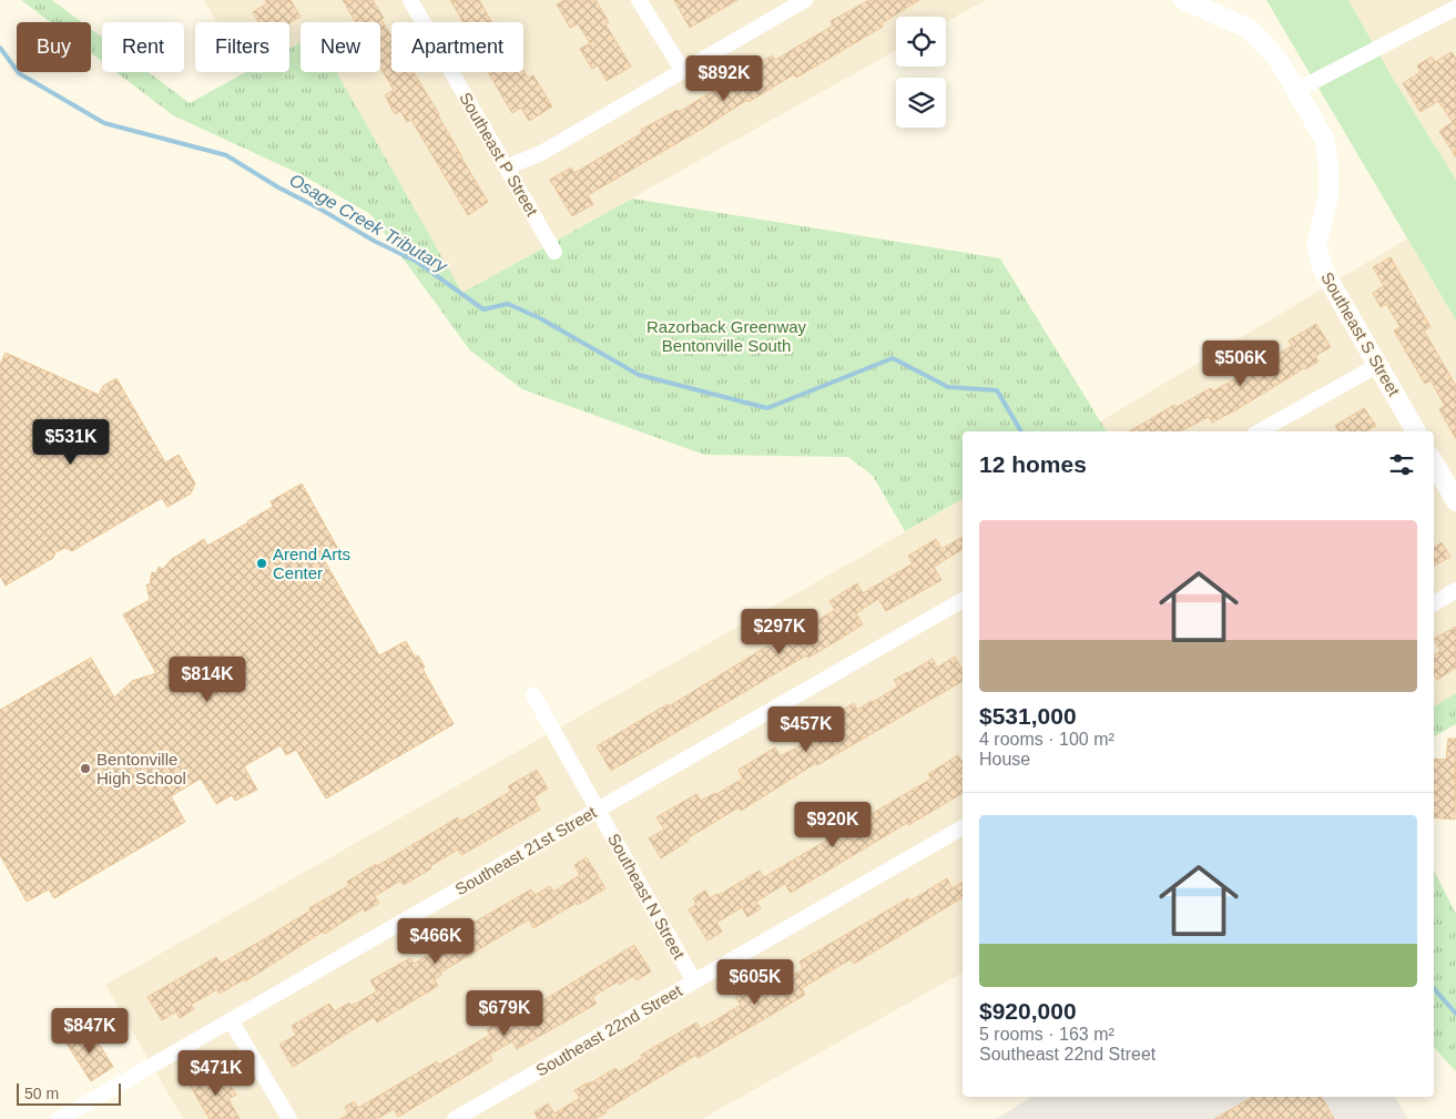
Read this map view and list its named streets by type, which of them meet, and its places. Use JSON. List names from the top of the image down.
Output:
{
  "streets": {
    "street": [
      "Southeast P Street",
      "Southeast S Street",
      "Southeast 21st Street",
      "Southeast N Street",
      "Southeast 22nd Street"
    ]
  },
  "crossings": [
    ["Southeast 21st Street", "Southeast N Street"],
    ["Southeast N Street", "Southeast 22nd Street"]
  ],
  "water": ["Osage Creek Tributary"],
  "parks": ["Razorback Greenway Bentonville South"],
  "places": ["Arend Arts Center", "Bentonville High School"],
  "scale_bar": "50 m",
  "page": {
    "chip": [
      "Buy",
      "Rent",
      "Filters",
      "New",
      "Apartment"
    ],
    "price": [
      "$892K",
      "$506K",
      "$531K",
      "$297K",
      "$814K",
      "$457K",
      "$920K",
      "$466K",
      "$605K",
      "$679K",
      "$847K",
      "$471K"
    ],
    "heading": "12 homes",
    "list": [
      {
        "name": "$531,000",
        "note": "4 rooms · 100 m² · House"
      },
      {
        "name": "$920,000",
        "note": "5 rooms · 163 m² · Southeast 22nd Street"
      }
    ],
    "scale": "50 m"
  }
}
